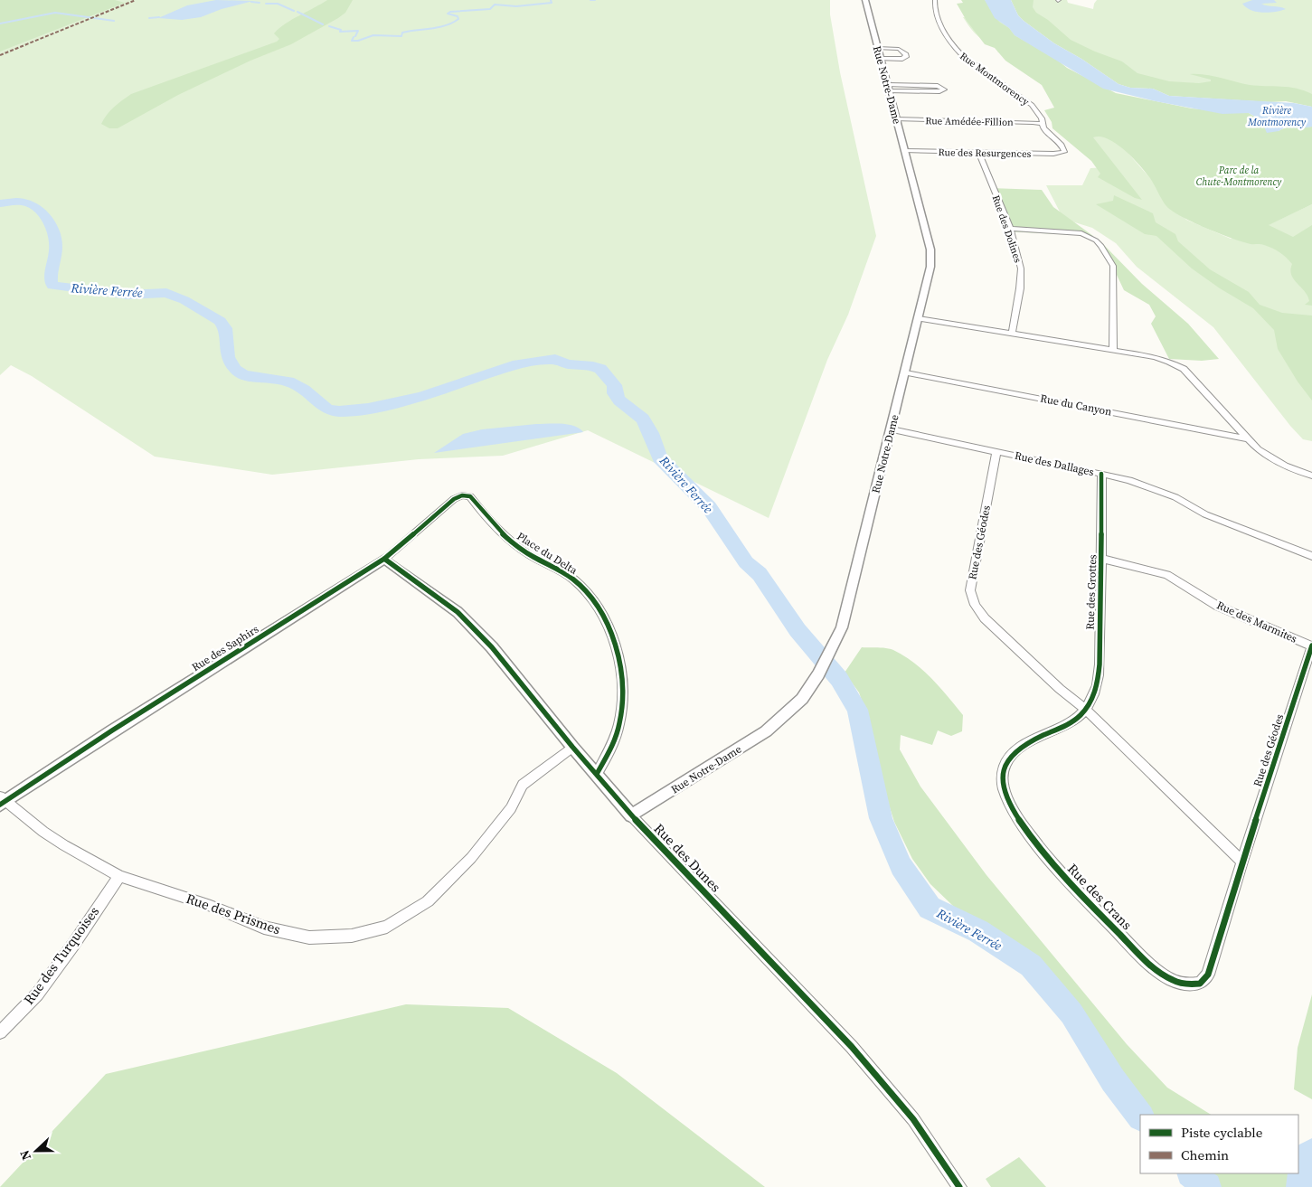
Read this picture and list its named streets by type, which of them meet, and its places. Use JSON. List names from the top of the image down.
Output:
{
  "streets": {
    "street": [
      "Rue Montmorency",
      "Rue Notre-Dame",
      "Rue Amédée-Fillion",
      "Rue des Resurgences",
      "Rue des Dolines",
      "Rue du Canyon",
      "Rue des Dallages",
      "Rue des Géodes",
      "Place du Delta",
      "Rue des Grottes",
      "Rue des Marmites",
      "Rue des Saphirs",
      "Rue des Dunes",
      "Rue des Crans",
      "Rue des Prismes",
      "Rue des Turquoises"
    ]
  },
  "crossings": [
    ["Rue Montmorency", "Rue Amédée-Fillion"],
    ["Rue Montmorency", "Rue des Resurgences"],
    ["Rue Notre-Dame", "Rue Amédée-Fillion"],
    ["Rue Notre-Dame", "Rue des Resurgences"],
    ["Rue Notre-Dame", "Rue du Canyon"],
    ["Rue Notre-Dame", "Rue des Dallages"],
    ["Rue Notre-Dame", "Rue des Dunes"],
    ["Rue des Resurgences", "Rue des Dolines"],
    ["Rue des Dallages", "Rue des Géodes"],
    ["Rue des Dallages", "Rue des Grottes"],
    ["Rue des Géodes", "Rue des Grottes"],
    ["Rue des Géodes", "Rue des Marmites"],
    ["Rue des Géodes", "Rue des Crans"],
    ["Place du Delta", "Rue des Saphirs"],
    ["Place du Delta", "Rue des Dunes"],
    ["Rue des Grottes", "Rue des Marmites"],
    ["Rue des Grottes", "Rue des Crans"],
    ["Rue des Saphirs", "Rue des Dunes"],
    ["Rue des Saphirs", "Rue des Prismes"],
    ["Rue des Dunes", "Rue des Prismes"],
    ["Rue des Prismes", "Rue des Turquoises"]
  ],
  "water": ["Rivière Montmorency", "Rivière Ferrée"],
  "parks": ["Parc de la Chute-Montmorency"],
  "legend": ["Piste cyclable", "Chemin"],
  "north": "left"
}
